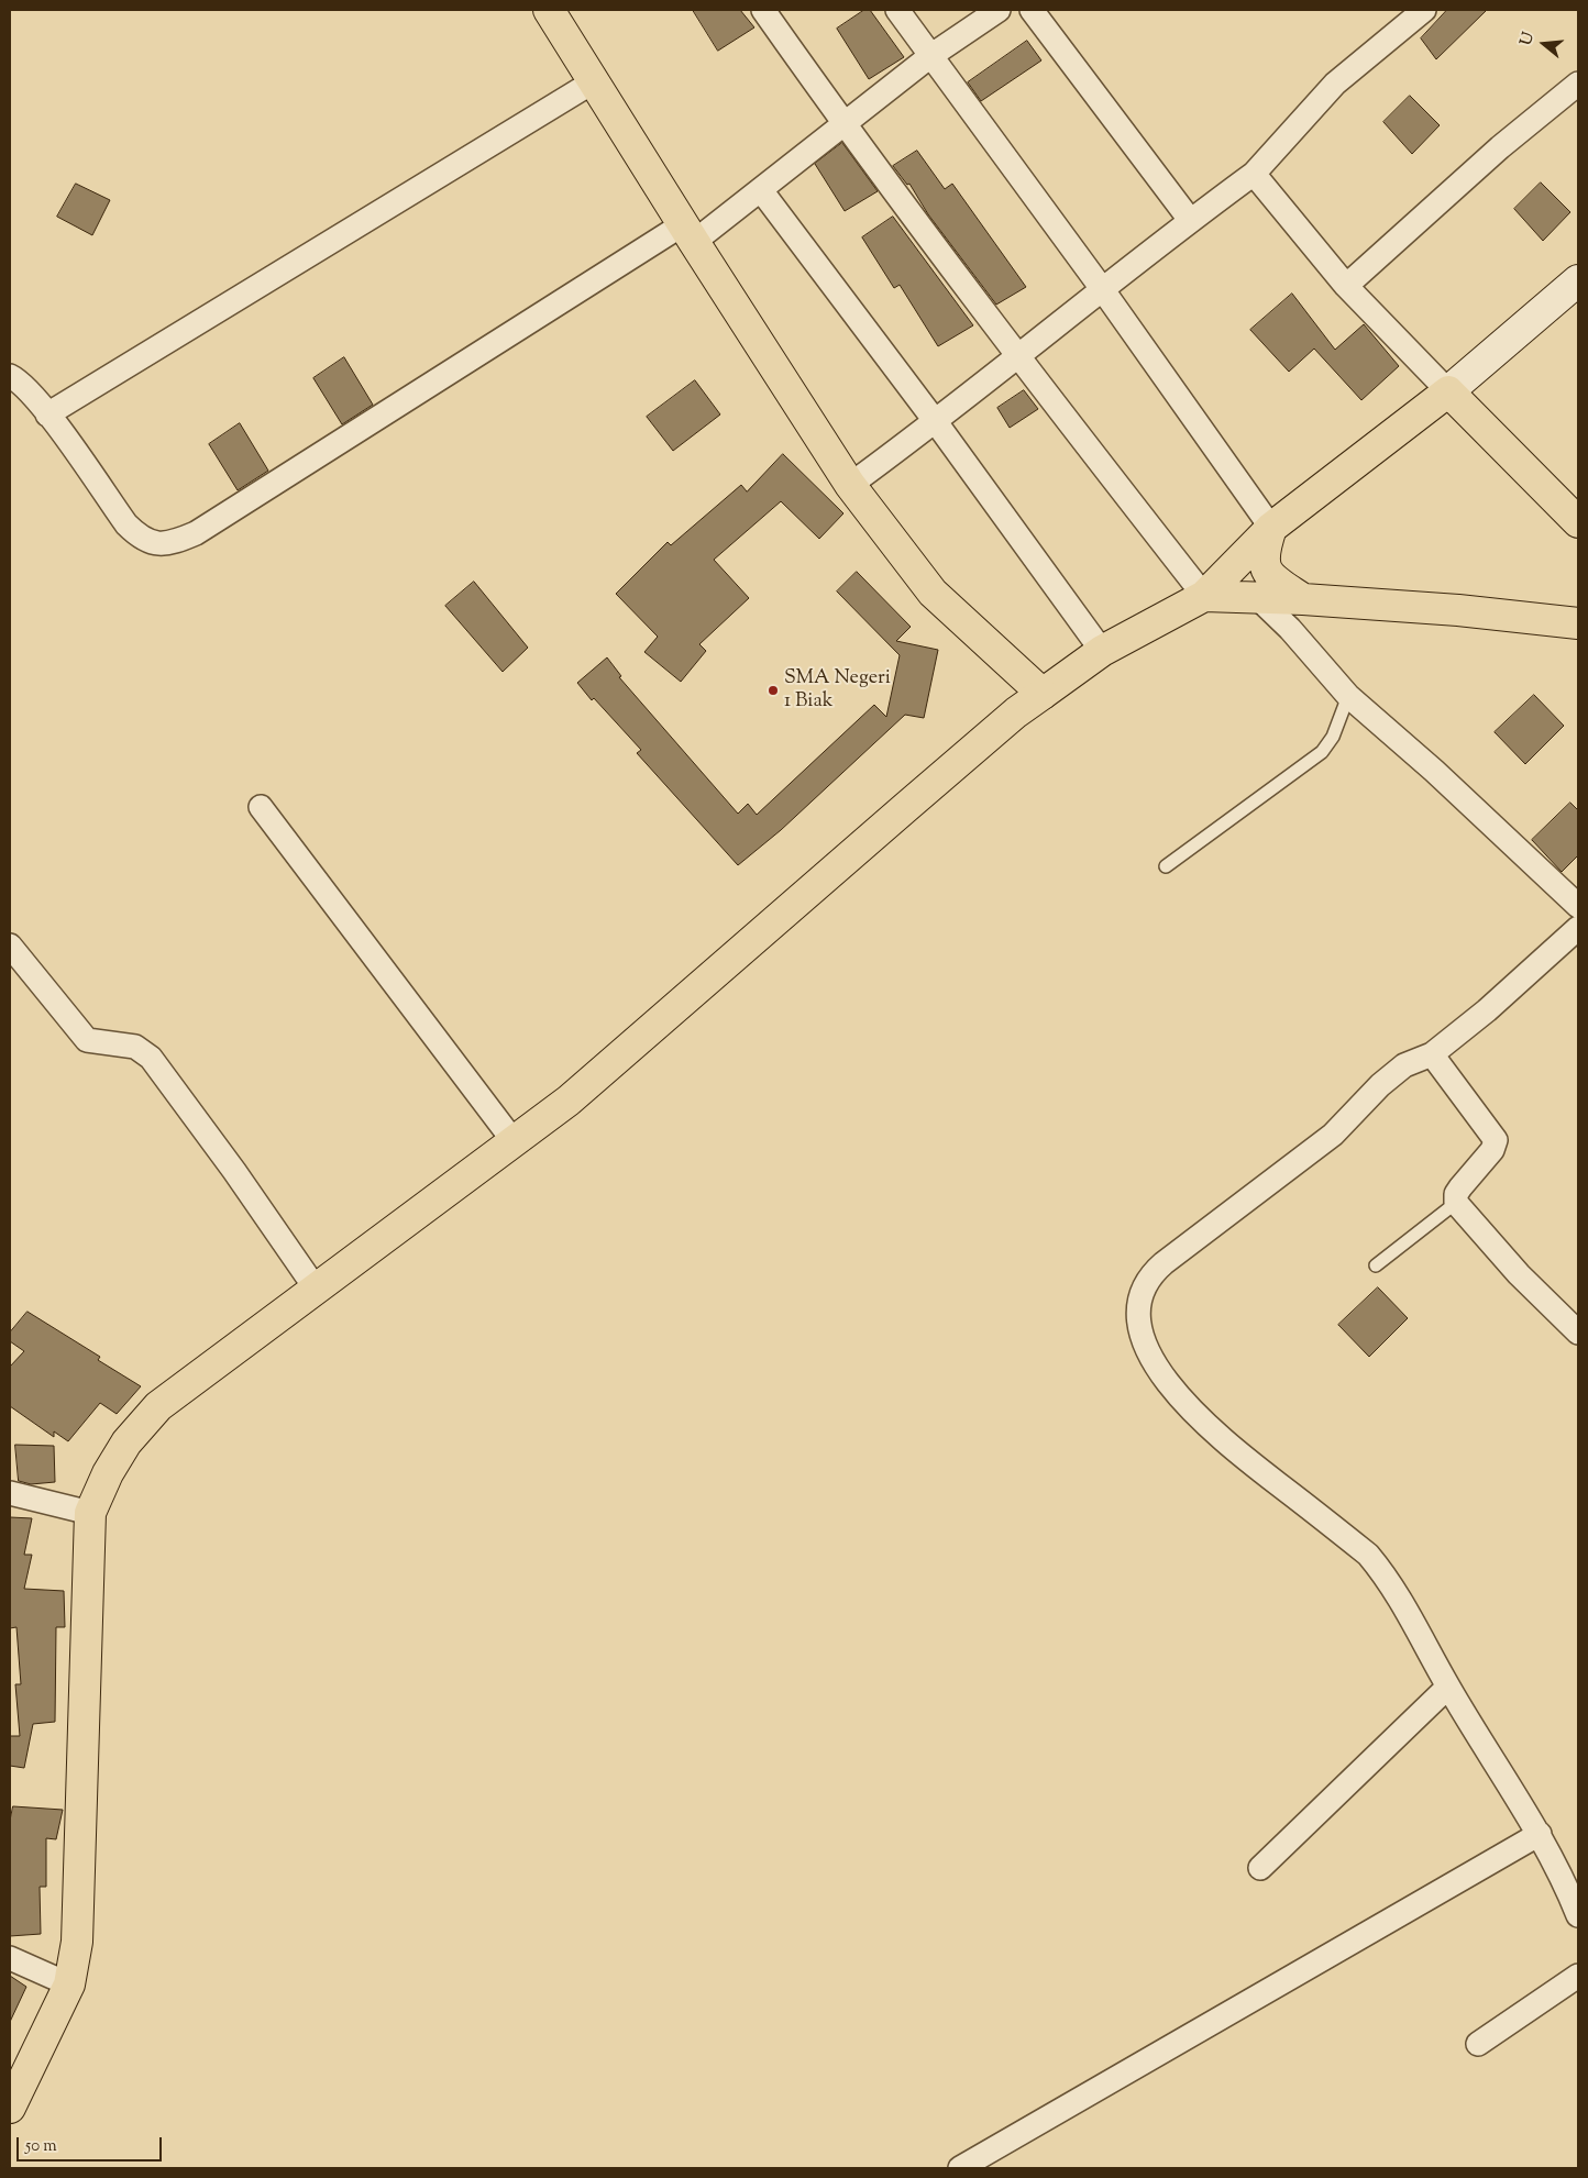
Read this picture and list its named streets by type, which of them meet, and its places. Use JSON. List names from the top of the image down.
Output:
{
  "places": ["SMA Negeri 1 Biak"],
  "scale_bar": "50 m",
  "north": "left"
}
